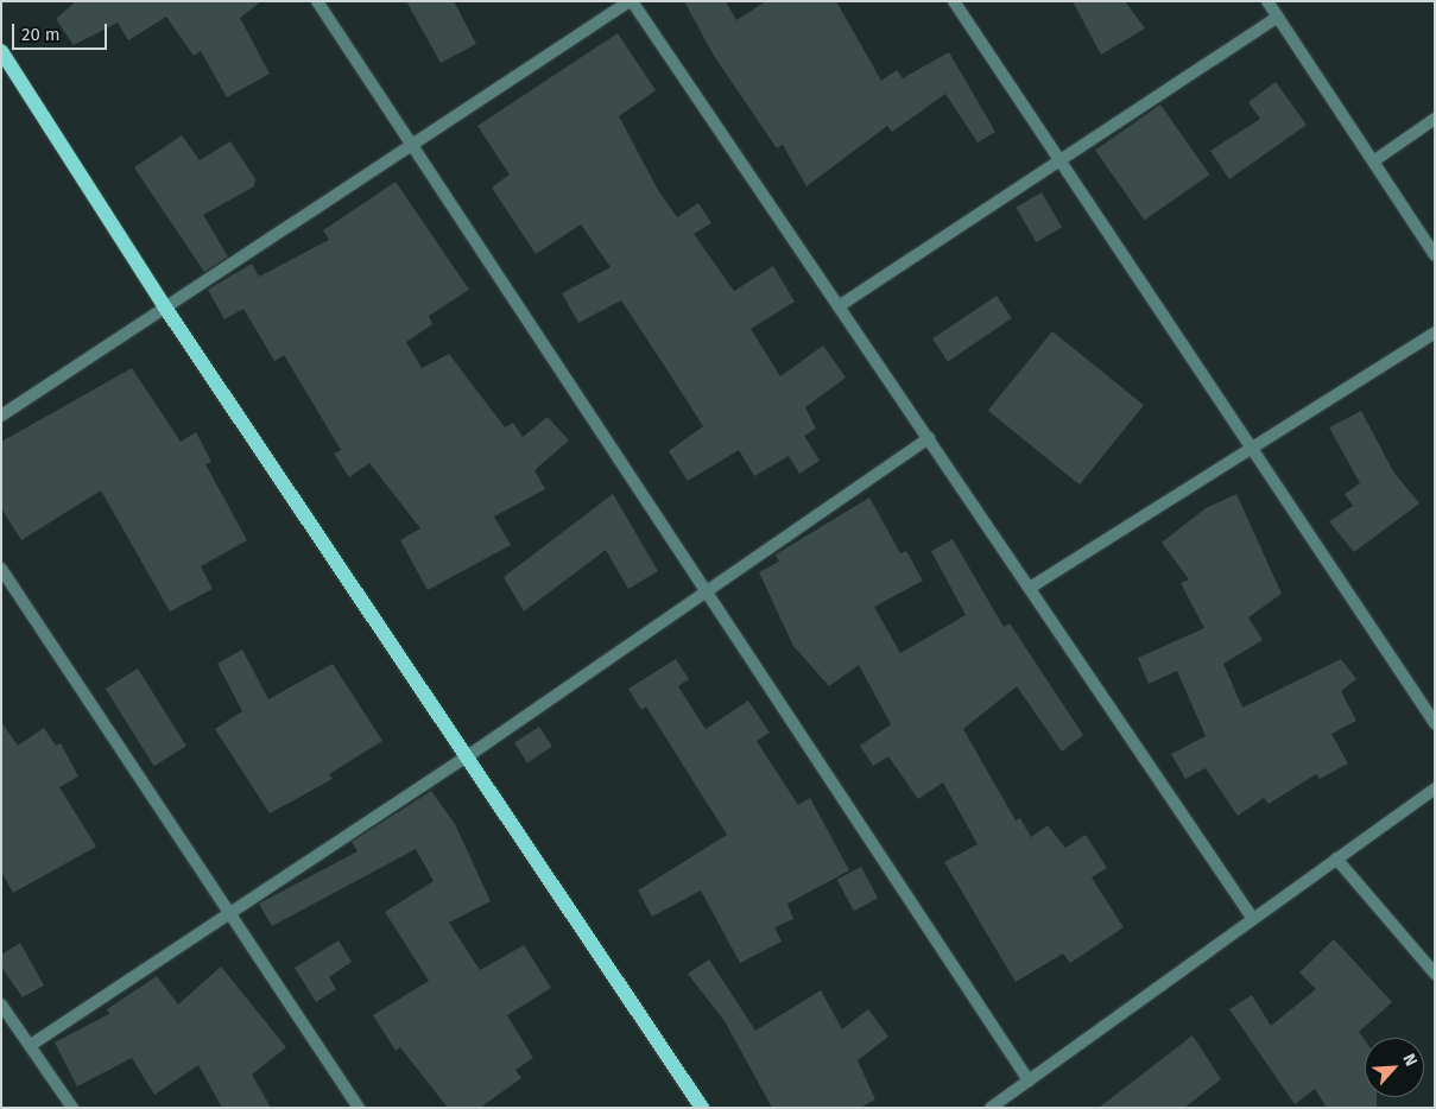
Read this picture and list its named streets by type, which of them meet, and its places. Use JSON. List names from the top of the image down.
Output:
{
  "scale_bar": "20 m",
  "north": "top right"
}
